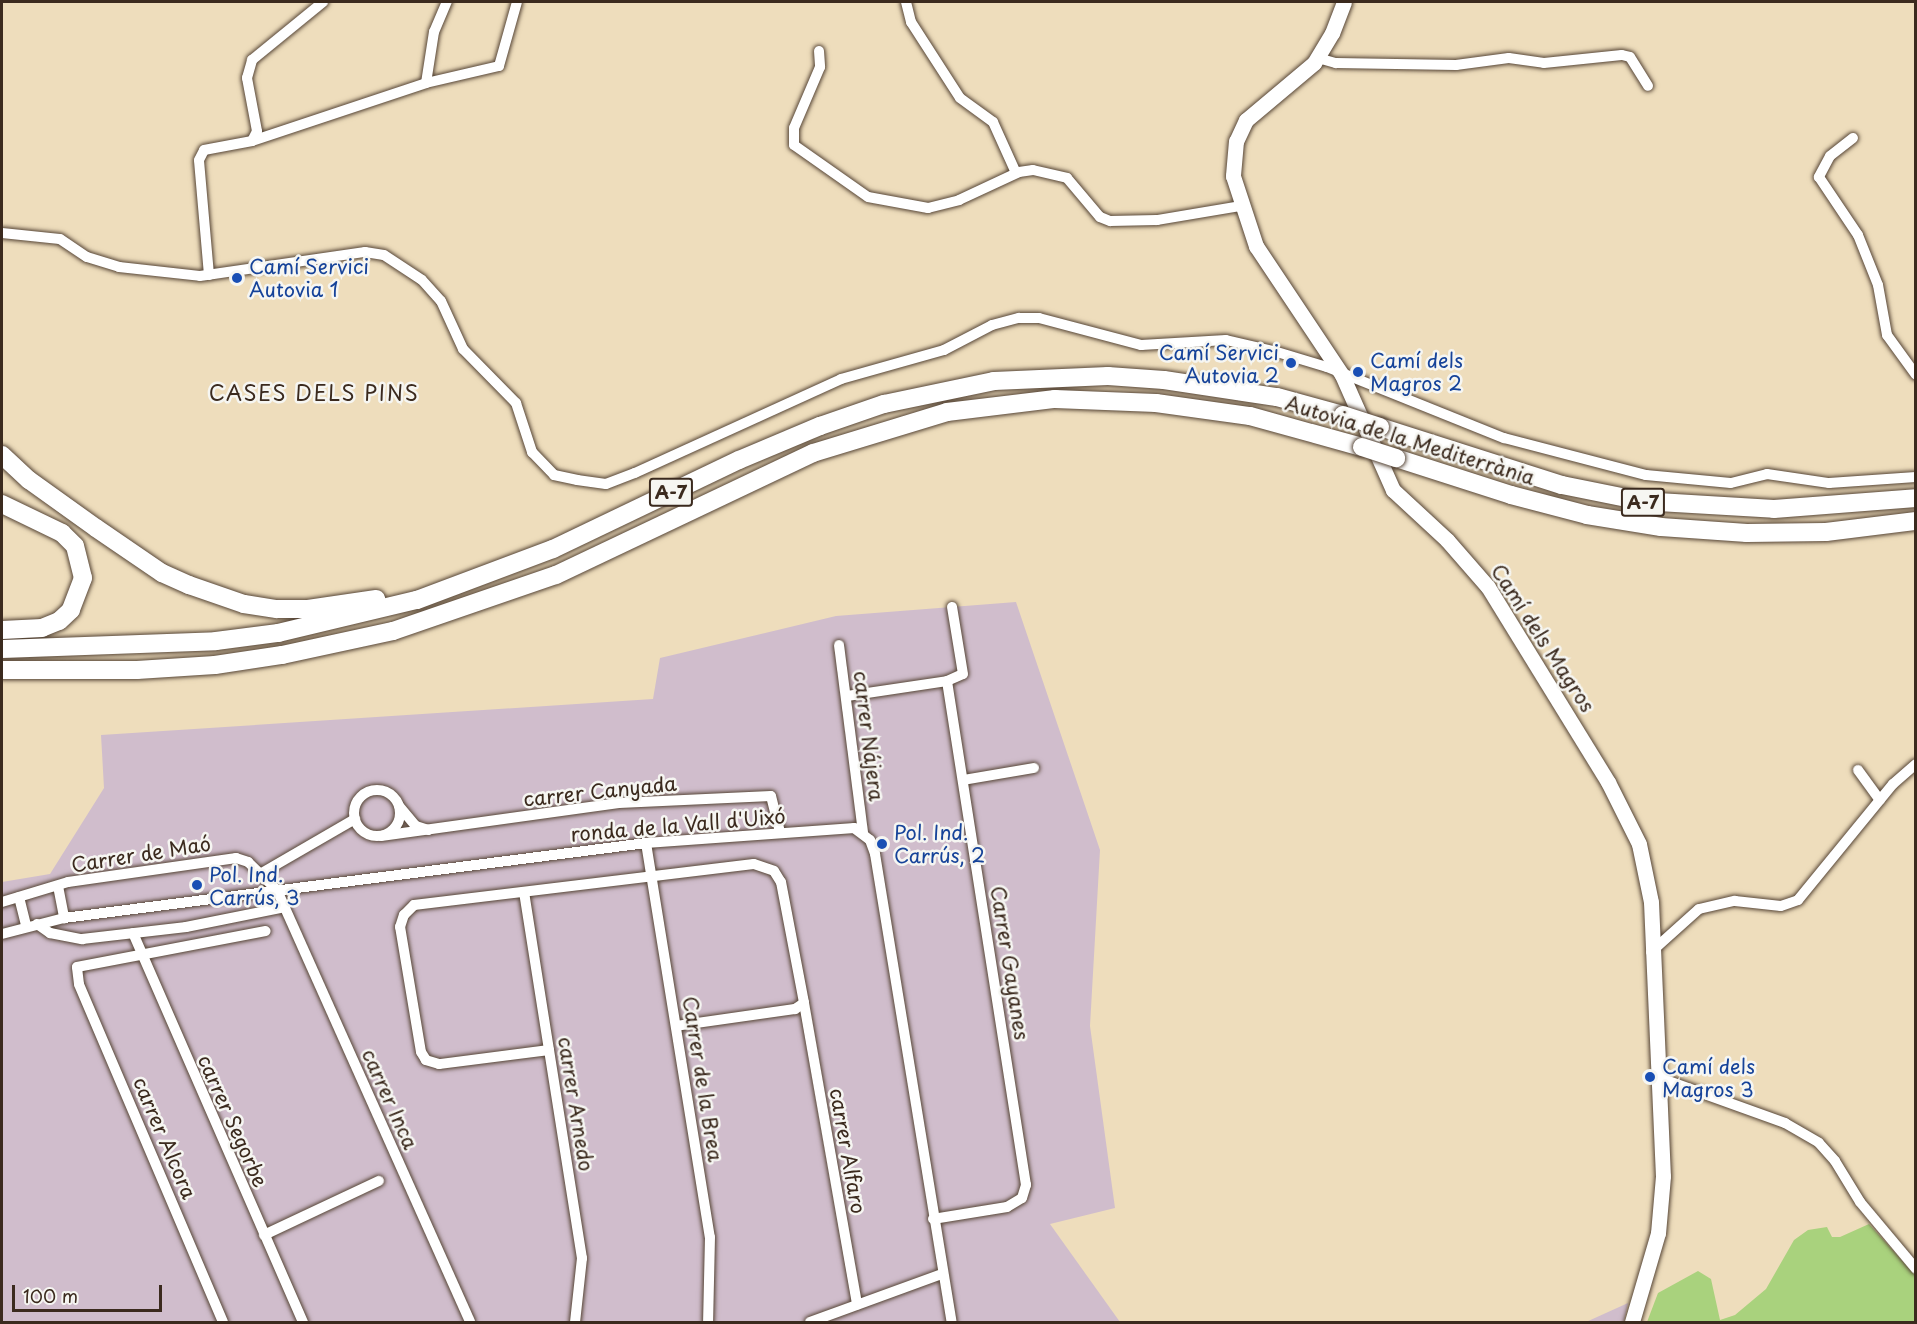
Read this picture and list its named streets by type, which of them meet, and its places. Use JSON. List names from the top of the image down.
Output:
{
  "streets": {
    "highway": ["Autovia de la Mediterrània", "A-7"],
    "street": [
      "Camí dels Magros",
      "carrer Nájera",
      "carrer Canyada",
      "ronda de la Vall d'Uixó",
      "Carrer de Maó",
      "Carrer Gayanes",
      "Carrer de la Brea",
      "carrer Inca",
      "carrer Arnedo",
      "carrer Segorbe",
      "carrer Alcora",
      "carrer Alfaro"
    ]
  },
  "crossings": [
    ["carrer Nájera", "ronda de la Vall d'Uixó"],
    ["carrer Canyada", "ronda de la Vall d'Uixó"],
    ["ronda de la Vall d'Uixó", "Carrer de Maó"],
    ["ronda de la Vall d'Uixó", "Carrer de la Brea"],
    ["ronda de la Vall d'Uixó", "carrer Inca"],
    ["Carrer de Maó", "carrer Inca"],
    ["Carrer de la Brea", "carrer Alfaro"],
    ["carrer Segorbe", "carrer Alcora"]
  ],
  "districts": ["CASES DELS PINS"],
  "places": [
    "Camí Servici Autovia 1",
    "Camí Servici Autovia 2",
    "Camí dels Magros 2",
    "Pol. Ind. Carrús, 2",
    "Pol. Ind. Carrús, 3",
    "Camí dels Magros 3"
  ],
  "scale_bar": "100 m"
}
